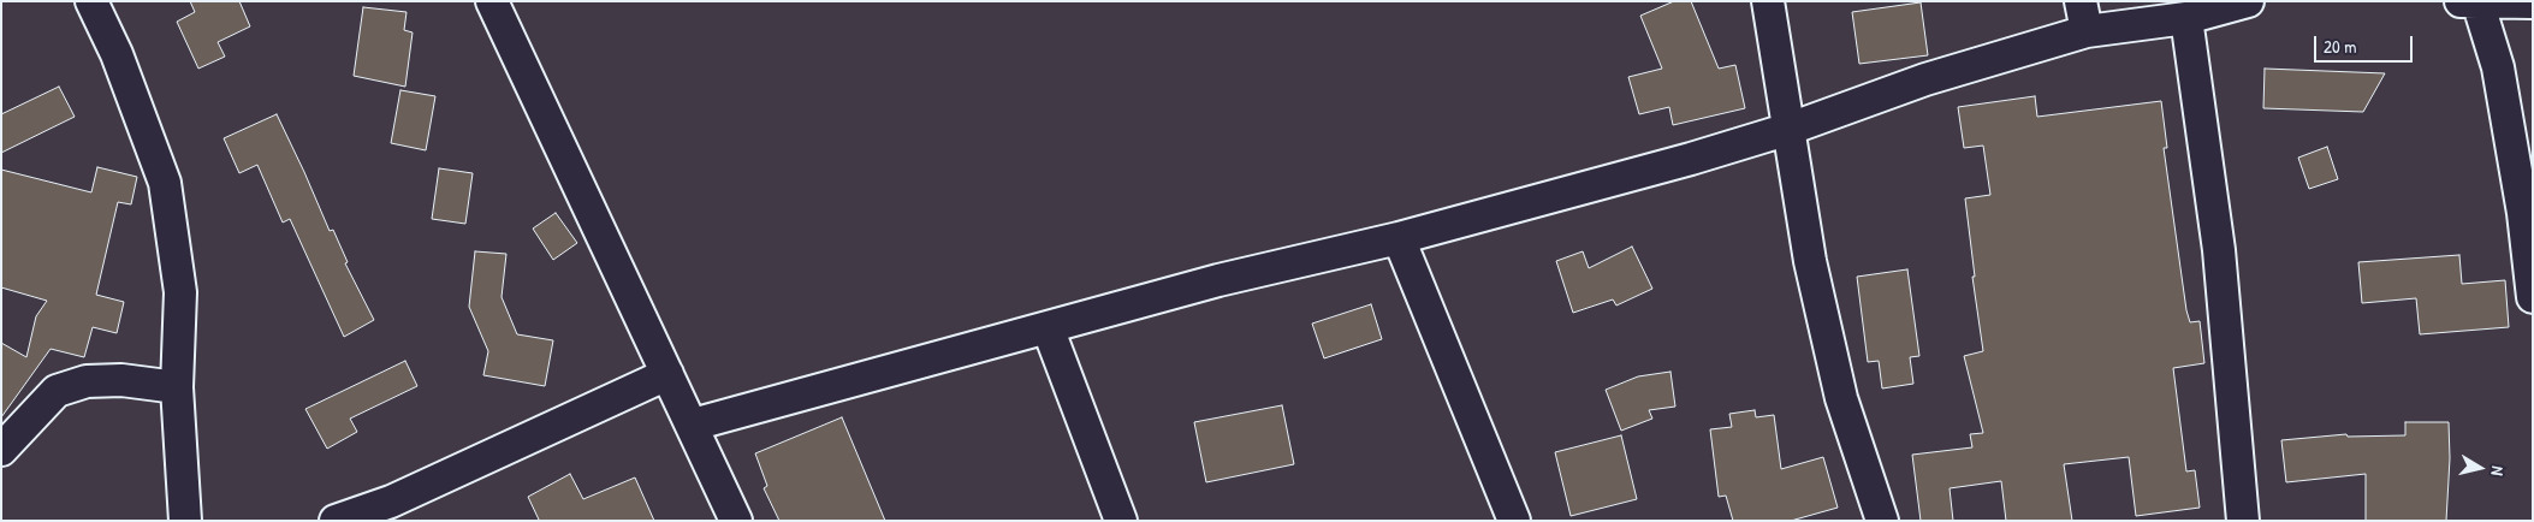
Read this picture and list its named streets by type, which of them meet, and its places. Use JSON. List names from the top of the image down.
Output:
{
  "scale_bar": "20 m",
  "north": "right"
}
